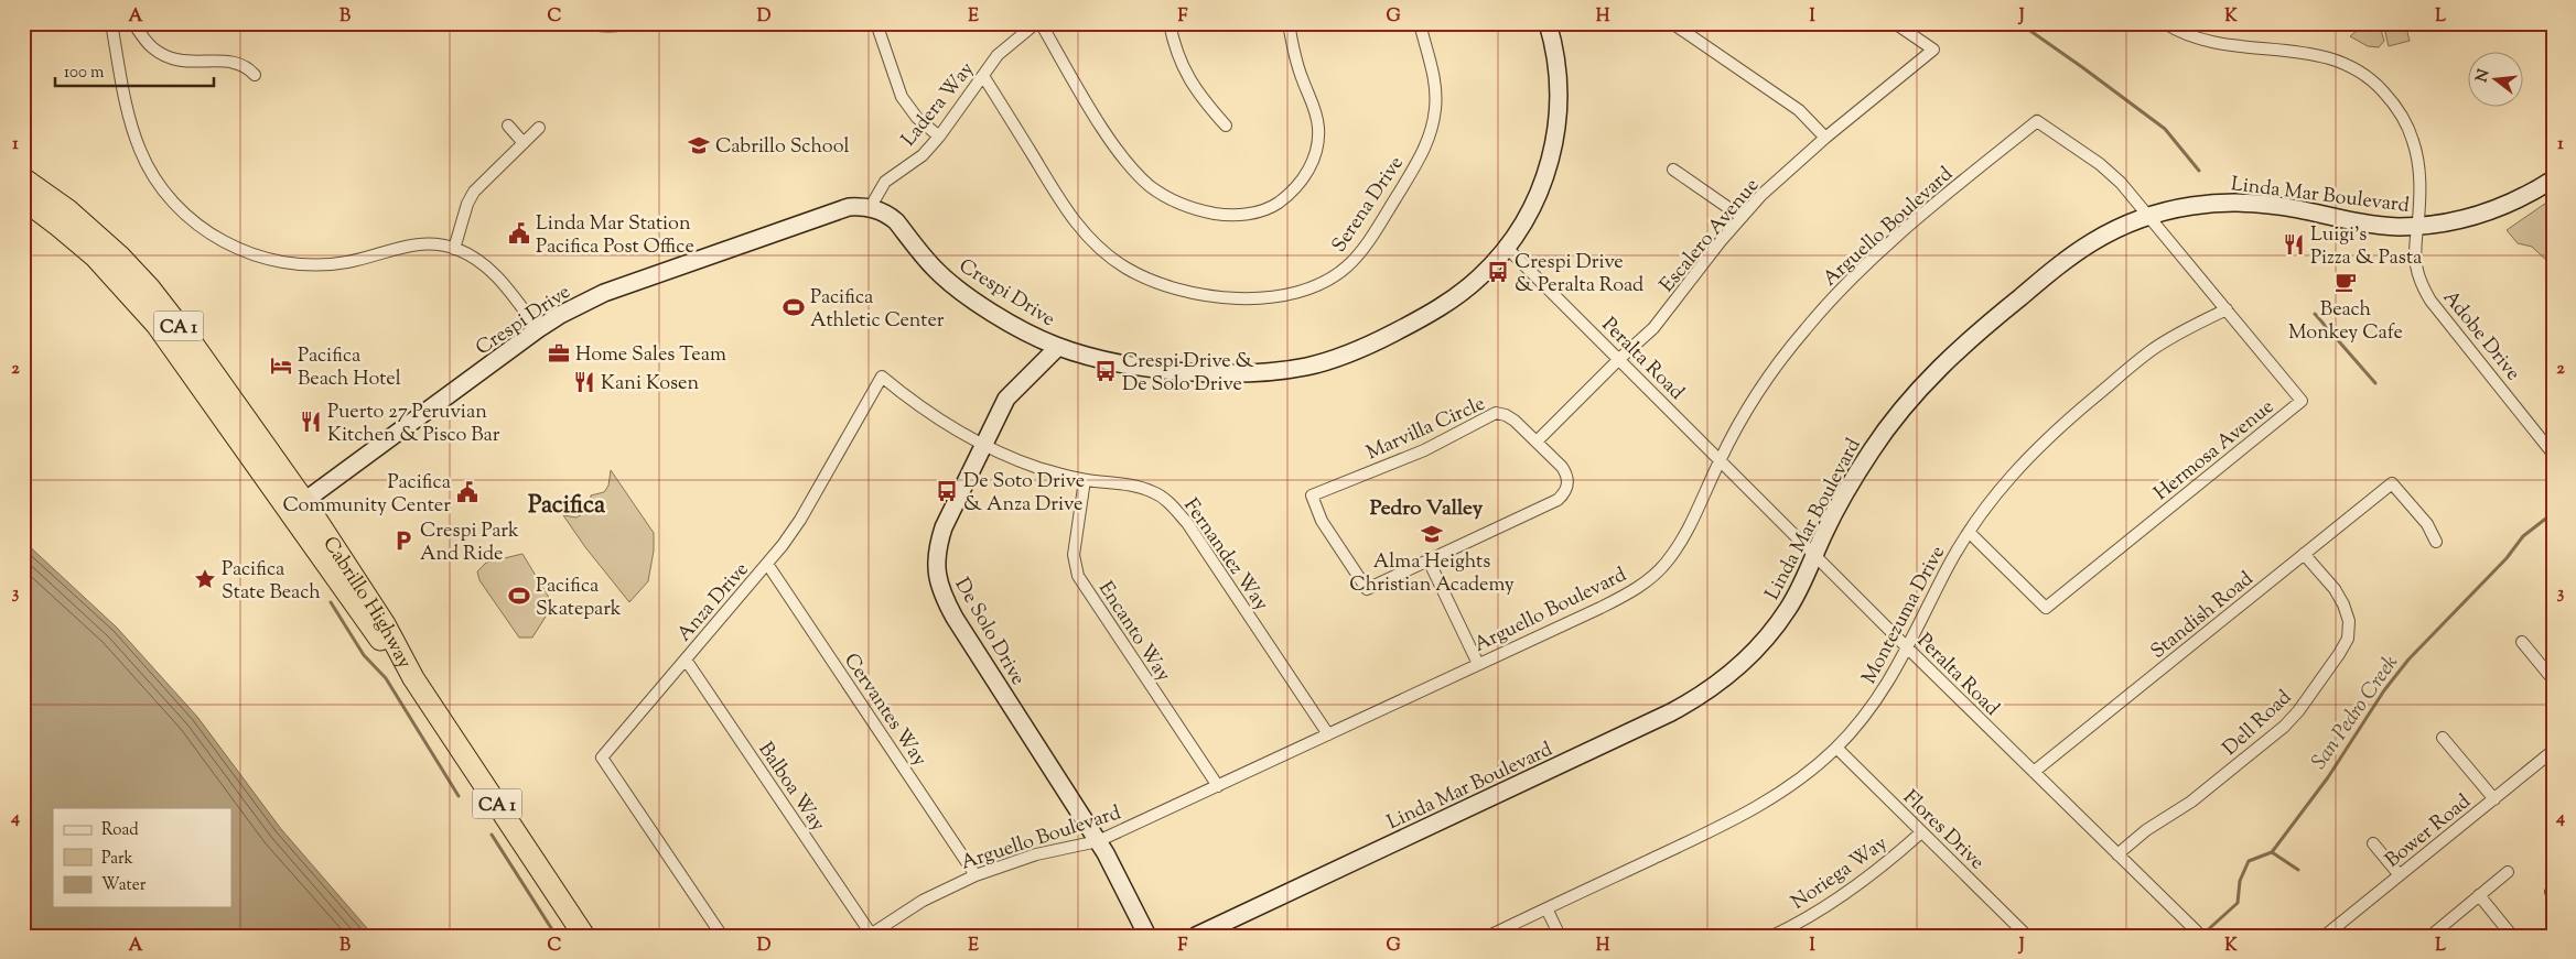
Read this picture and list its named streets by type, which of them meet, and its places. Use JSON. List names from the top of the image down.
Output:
{
  "streets": {
    "highway": ["CA 1", "Cabrillo Highway"],
    "street": [
      "Ladera Way",
      "Linda Mar Boulevard",
      "Serena Drive",
      "Arguello Boulevard",
      "Escalero Avenue",
      "Crespi Drive",
      "Adobe Drive",
      "Peralta Road",
      "Marvilla Circle",
      "Hermosa Avenue",
      "Fernandez Way",
      "Anza Drive",
      "Montezuma Drive",
      "Standish Road",
      "De Solo Drive",
      "Encanto Way",
      "Cervantes Way",
      "Dell Road",
      "Balboa Way",
      "Flores Drive",
      "Bower Road",
      "Noriega Way"
    ]
  },
  "crossings": [
    ["Ladera Way", "Serena Drive"],
    ["Ladera Way", "Crespi Drive"],
    ["Linda Mar Boulevard", "Arguello Boulevard"],
    ["Linda Mar Boulevard", "Adobe Drive"],
    ["Linda Mar Boulevard", "Peralta Road"],
    ["Linda Mar Boulevard", "Hermosa Avenue"],
    ["Arguello Boulevard", "Peralta Road"],
    ["Arguello Boulevard", "Hermosa Avenue"],
    ["Arguello Boulevard", "Fernandez Way"],
    ["Arguello Boulevard", "De Solo Drive"],
    ["Arguello Boulevard", "Encanto Way"],
    ["Arguello Boulevard", "Cervantes Way"],
    ["Arguello Boulevard", "Balboa Way"],
    ["Escalero Avenue", "Peralta Road"],
    ["Escalero Avenue", "Marvilla Circle"],
    ["Crespi Drive", "Peralta Road"],
    ["Crespi Drive", "Cabrillo Highway"],
    ["Crespi Drive", "De Solo Drive"],
    ["Peralta Road", "Montezuma Drive"],
    ["Peralta Road", "Standish Road"],
    ["Peralta Road", "Dell Road"],
    ["Hermosa Avenue", "Montezuma Drive"],
    ["Fernandez Way", "Anza Drive"],
    ["Fernandez Way", "De Solo Drive"],
    ["Fernandez Way", "Encanto Way"],
    ["Anza Drive", "De Solo Drive"],
    ["Anza Drive", "Cervantes Way"],
    ["Anza Drive", "Balboa Way"],
    ["Montezuma Drive", "Flores Drive"],
    ["Standish Road", "Dell Road"],
    ["Flores Drive", "Noriega Way"]
  ],
  "districts": ["Pacifica", "Pedro Valley"],
  "water": ["San Pedro Creek"],
  "places": {
    "school or university": ["Cabrillo School", "Alma Heights Christian Academy"],
    "public building": ["Linda Mar Station Pacifica Post Office", "Pacifica Community Center"],
    "restaurant": ["Luigi's Pizza & Pasta", "Kani Kosen", "Puerto 27 Peruvian Kitchen & Pisco Bar"],
    "bus stop": ["Crespi Drive & Peralta Road", "Crespi Drive & De Solo Drive", "De Soto Drive & Anza Drive"],
    "cafe": ["Beach Monkey Cafe"],
    "sports": ["Pacifica Athletic Center", "Pacifica Skatepark"],
    "office": ["Home Sales Team"],
    "hotel": ["Pacifica Beach Hotel"],
    "parking": ["Crespi Park And Ride"],
    "place": ["Pacifica State Beach"]
  },
  "legend": ["Road", "Park", "Water"],
  "scale_bar": "100 m",
  "north": "left",
  "grid": {
    "columns": [
      "A",
      "B",
      "C",
      "D",
      "E",
      "F",
      "G",
      "H",
      "I",
      "J",
      "K",
      "L"
    ],
    "rows": [
      "1",
      "2",
      "3",
      "4"
    ]
  }
}
